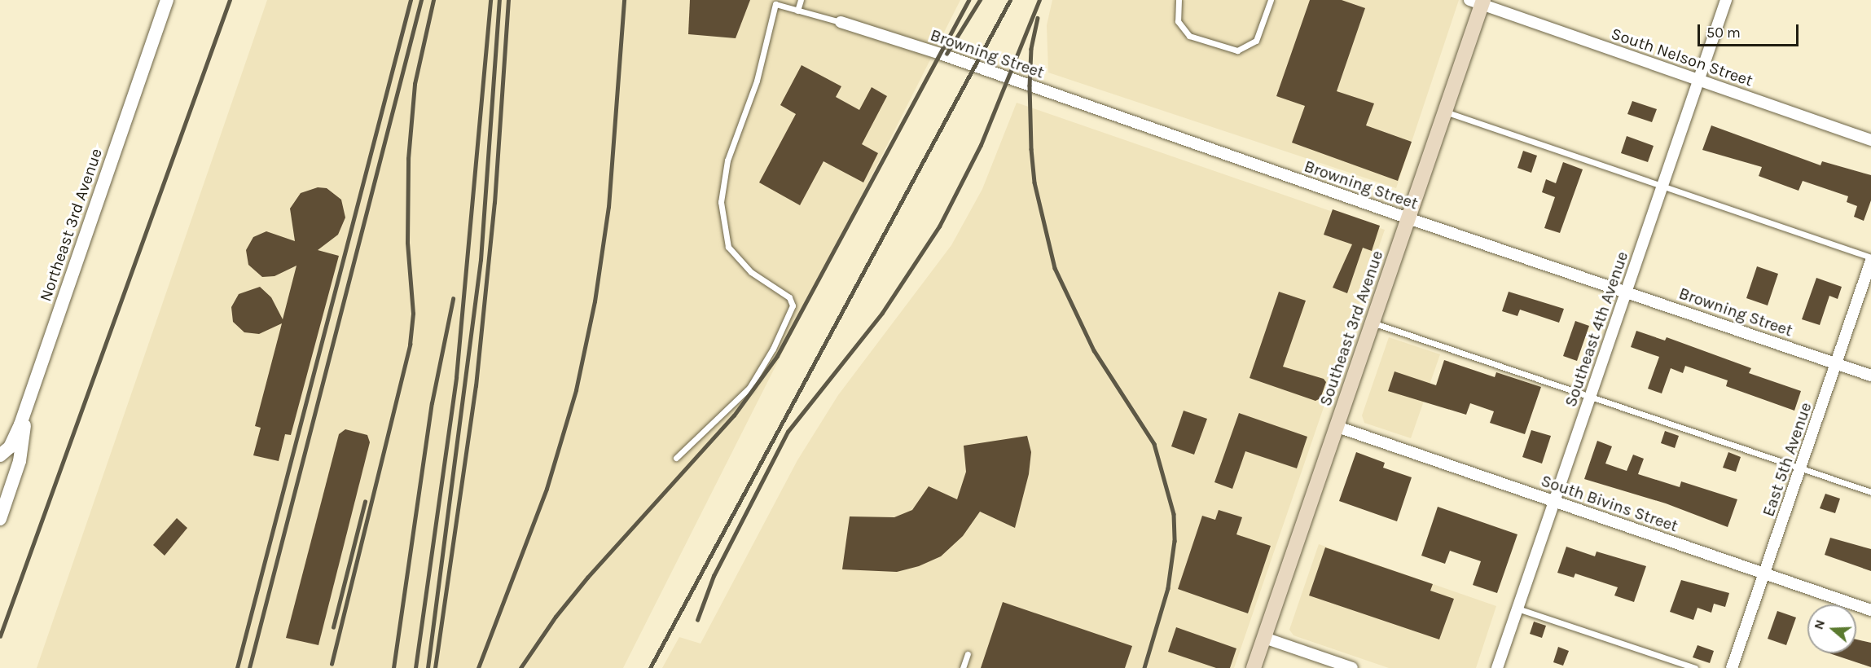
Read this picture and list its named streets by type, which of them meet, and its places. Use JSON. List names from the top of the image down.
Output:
{
  "streets": {
    "main road": ["Southeast 3rd Avenue"],
    "street": [
      "Browning Street",
      "South Nelson Street",
      "Northeast 3rd Avenue",
      "Southeast 4th Avenue",
      "East 5th Avenue",
      "South Bivins Street"
    ]
  },
  "crossings": [
    ["Browning Street", "Southeast 3rd Avenue"],
    ["Browning Street", "Southeast 4th Avenue"],
    ["Browning Street", "East 5th Avenue"],
    ["South Nelson Street", "Southeast 3rd Avenue"],
    ["South Nelson Street", "Southeast 4th Avenue"],
    ["Southeast 3rd Avenue", "South Bivins Street"],
    ["Southeast 4th Avenue", "South Bivins Street"],
    ["East 5th Avenue", "South Bivins Street"]
  ],
  "scale_bar": "50 m",
  "north": "left"
}
